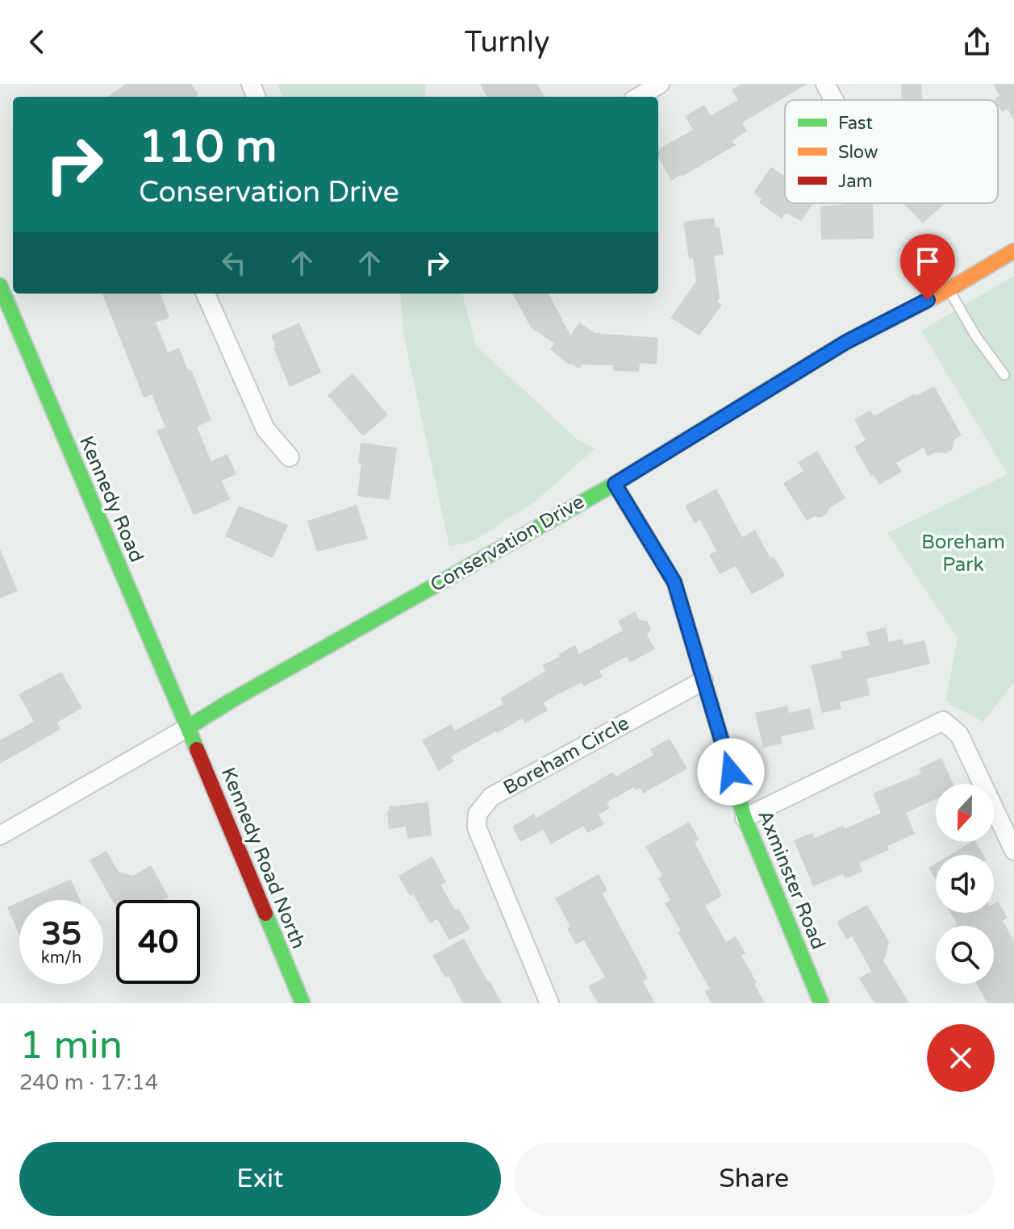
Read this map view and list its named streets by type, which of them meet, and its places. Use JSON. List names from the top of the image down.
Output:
{
  "streets": {
    "street": [
      "Kennedy Road",
      "Conservation Drive",
      "Boreham Circle",
      "Kennedy Road North",
      "Axminster Road"
    ]
  },
  "crossings": [
    ["Kennedy Road", "Conservation Drive"],
    ["Kennedy Road", "Kennedy Road North"],
    ["Conservation Drive", "Kennedy Road North"],
    ["Conservation Drive", "Axminster Road"],
    ["Boreham Circle", "Axminster Road"]
  ],
  "parks": ["Boreham Park"],
  "legend": ["Fast", "Slow", "Jam"],
  "north": "bottom",
  "page": {
    "header": "Turnly",
    "turn": ["110 m", "Conservation Drive"],
    "speed": "35 km/h",
    "limit": "40",
    "heading": ["1 min", "240 m · 17:14"],
    "buttons": ["Exit", "Share"]
  }
}
